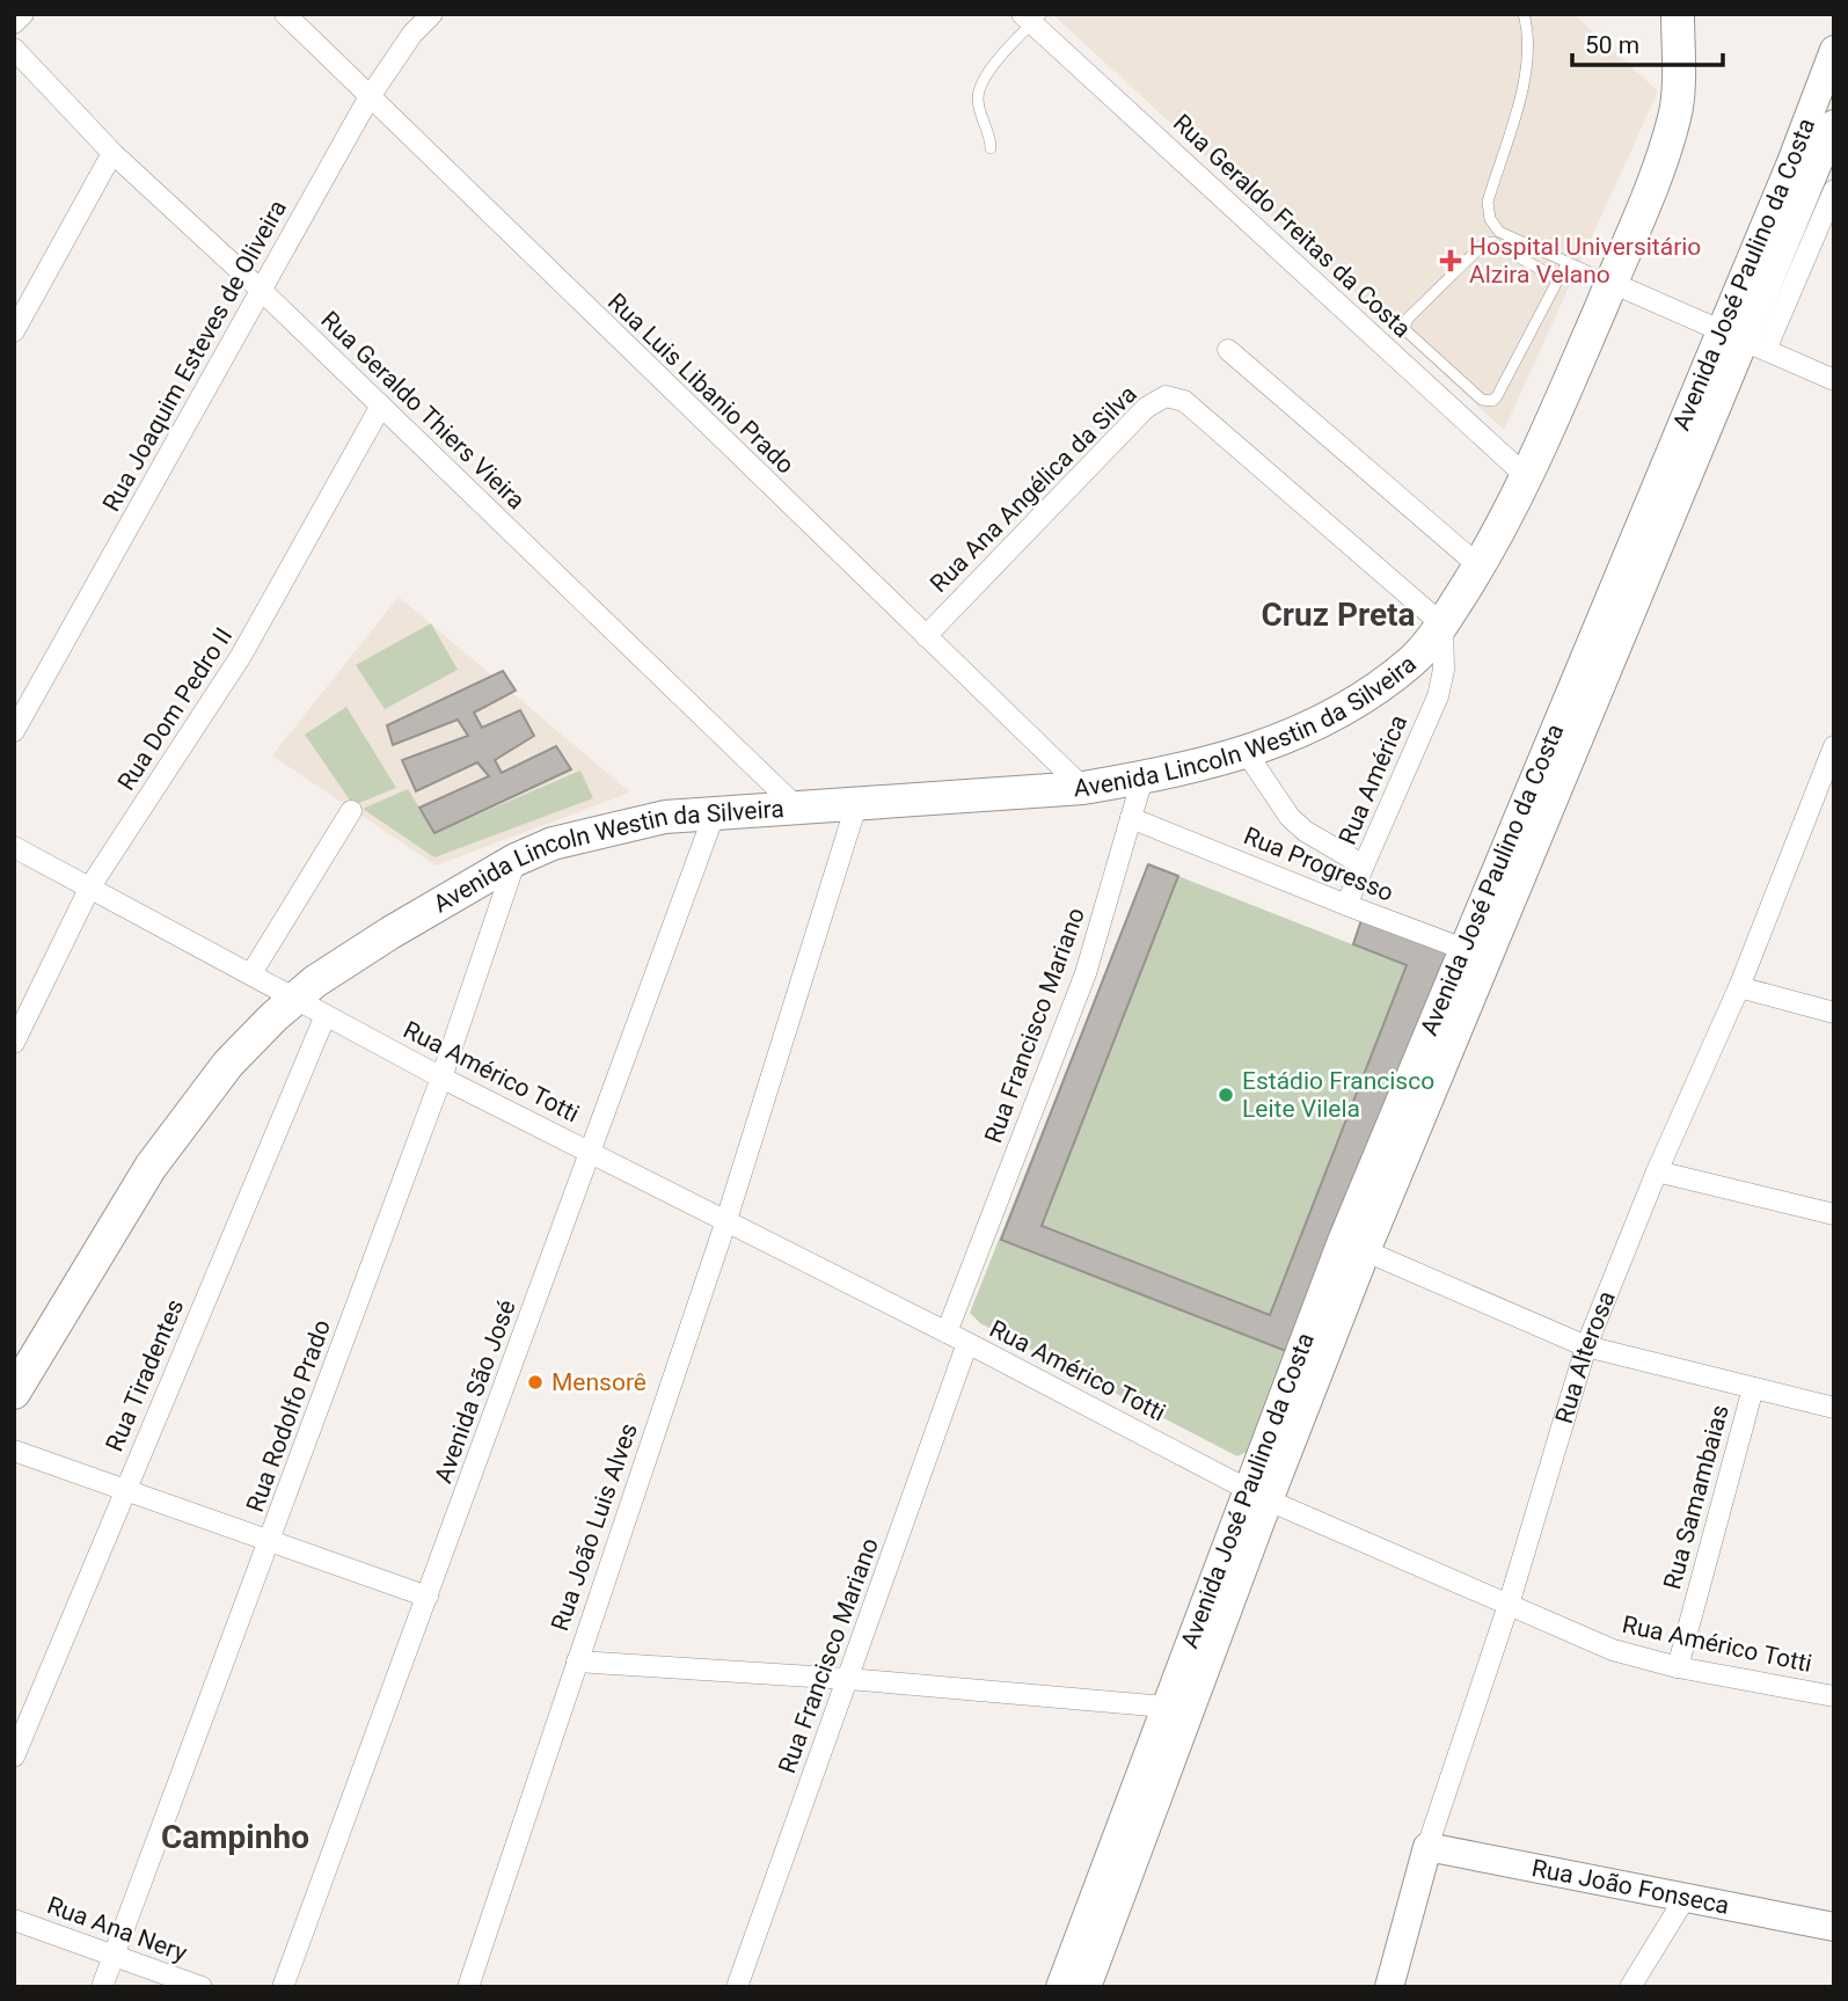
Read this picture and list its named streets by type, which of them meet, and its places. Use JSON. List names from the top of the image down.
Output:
{
  "streets": {
    "main road": [
      "Avenida José Paulino da Costa",
      "Avenida Lincoln Westin da Silveira",
      "Rua Alterosa",
      "Rua João Fonseca"
    ],
    "street": [
      "Rua Geraldo Freitas da Costa",
      "Rua Joaquim Esteves de Oliveira",
      "Rua Luis Libanio Prado",
      "Rua Geraldo Thiers Vieira",
      "Rua Ana Angélica da Silva",
      "Rua Dom Pedro II",
      "Rua América",
      "Rua Progresso",
      "Rua Francisco Mariano",
      "Rua Américo Totti",
      "Rua Tiradentes",
      "Avenida São José",
      "Rua Rodolfo Prado",
      "Rua Samambaias",
      "Rua João Luis Alves",
      "Rua Ana Nery"
    ]
  },
  "crossings": [
    ["Rua Geraldo Freitas da Costa", "Avenida Lincoln Westin da Silveira"],
    ["Avenida José Paulino da Costa", "Rua Progresso"],
    ["Avenida José Paulino da Costa", "Rua Américo Totti"],
    ["Rua Joaquim Esteves de Oliveira", "Rua Luis Libanio Prado"],
    ["Rua Joaquim Esteves de Oliveira", "Rua Geraldo Thiers Vieira"],
    ["Rua Luis Libanio Prado", "Rua Ana Angélica da Silva"],
    ["Rua Luis Libanio Prado", "Avenida Lincoln Westin da Silveira"],
    ["Rua Geraldo Thiers Vieira", "Rua Dom Pedro II"],
    ["Rua Geraldo Thiers Vieira", "Avenida Lincoln Westin da Silveira"],
    ["Rua Ana Angélica da Silva", "Avenida Lincoln Westin da Silveira"],
    ["Rua Ana Angélica da Silva", "Rua América"],
    ["Avenida Lincoln Westin da Silveira", "Rua América"],
    ["Avenida Lincoln Westin da Silveira", "Rua Francisco Mariano"],
    ["Avenida Lincoln Westin da Silveira", "Rua Américo Totti"],
    ["Avenida Lincoln Westin da Silveira", "Avenida São José"],
    ["Avenida Lincoln Westin da Silveira", "Rua Rodolfo Prado"],
    ["Avenida Lincoln Westin da Silveira", "Rua João Luis Alves"],
    ["Rua América", "Rua Progresso"],
    ["Rua Progresso", "Rua Francisco Mariano"],
    ["Rua Francisco Mariano", "Rua Américo Totti"],
    ["Rua Américo Totti", "Rua Alterosa"],
    ["Rua Américo Totti", "Rua Tiradentes"],
    ["Rua Américo Totti", "Avenida São José"],
    ["Rua Américo Totti", "Rua Rodolfo Prado"],
    ["Rua Américo Totti", "Rua Samambaias"],
    ["Rua Américo Totti", "Rua João Luis Alves"],
    ["Rua Alterosa", "Rua João Fonseca"],
    ["Rua Rodolfo Prado", "Rua Ana Nery"]
  ],
  "districts": ["Cruz Preta", "Campinho"],
  "places": {
    "health": ["Hospital Universitário Alzira Velano"],
    "other": ["Estádio Francisco Leite Vilela", "Mensorê"]
  },
  "scale_bar": "50 m"
}
